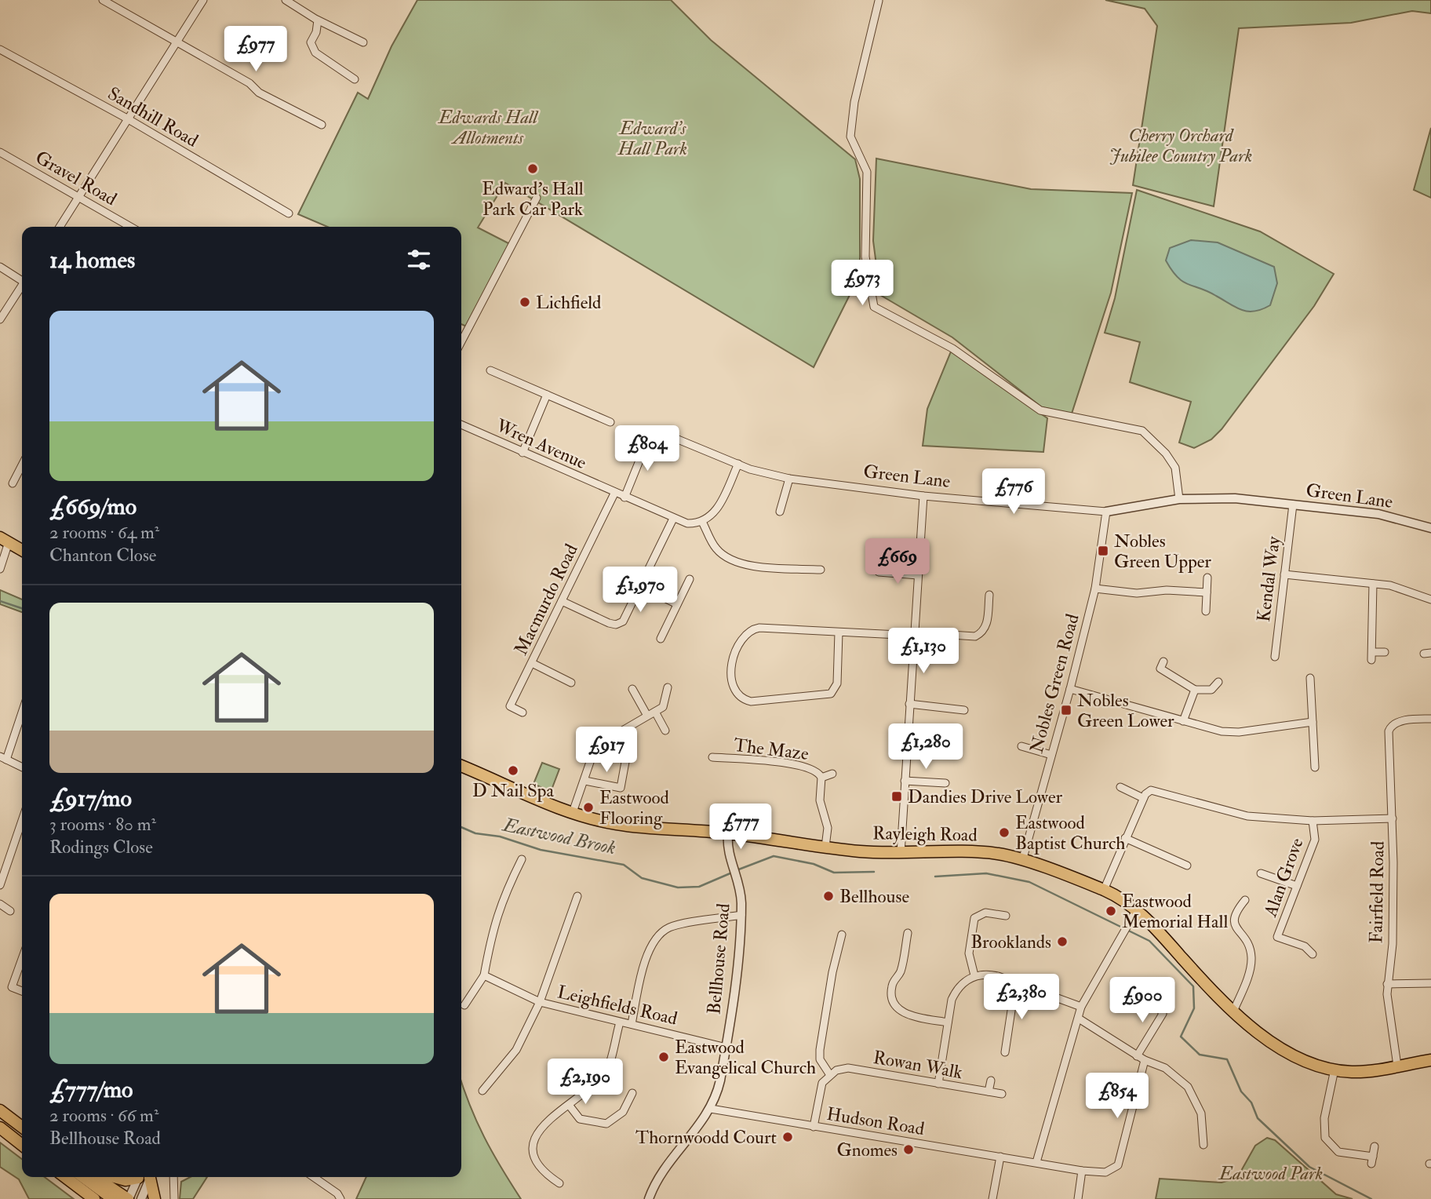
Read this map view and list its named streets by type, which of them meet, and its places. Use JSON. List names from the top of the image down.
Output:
{
  "streets": {
    "main road": ["Rayleigh Road"],
    "street": [
      "Sandhill Road",
      "Gravel Road",
      "Wren Avenue",
      "Green Lane",
      "Kendal Way",
      "Macmurdo Road",
      "Nobles Green Road",
      "The Maze",
      "Alan Grove",
      "Fairfield Road",
      "Bellhouse Road",
      "Leighfields Road",
      "Rowan Walk",
      "Hudson Road"
    ]
  },
  "crossings": [
    ["Wren Avenue", "Green Lane"],
    ["Wren Avenue", "Macmurdo Road"],
    ["Green Lane", "Kendal Way"],
    ["Green Lane", "Nobles Green Road"],
    ["Nobles Green Road", "Rayleigh Road"],
    ["The Maze", "Rayleigh Road"],
    ["Rayleigh Road", "Fairfield Road"],
    ["Rayleigh Road", "Bellhouse Road"],
    ["Bellhouse Road", "Leighfields Road"],
    ["Bellhouse Road", "Hudson Road"]
  ],
  "water": ["Eastwood Brook"],
  "parks": [
    "Edwards Hall Allotments",
    "Edward's Hall Park",
    "Cherry Orchard Jubilee Country Park",
    "Eastwood Park"
  ],
  "places": {
    "other": [
      "Edward's Hall Park Car Park",
      "Lichfield",
      "D Nail Spa",
      "Eastwood Flooring",
      "Eastwood Baptist Church",
      "Bellhouse",
      "Eastwood Memorial Hall",
      "Brooklands",
      "Eastwood Evangelical Church",
      "Thornwoodd Court",
      "Gnomes"
    ],
    "transit": ["Nobles Green Upper", "Nobles Green Lower", "Dandies Drive Lower"]
  },
  "page": {
    "price": [
      "£977",
      "£973",
      "£804",
      "£776",
      "£669",
      "£1,970",
      "£1,130",
      "£1,280",
      "£917",
      "£777",
      "£2,380",
      "£900",
      "£2,190",
      "£854"
    ],
    "heading": "14 homes",
    "list": [
      {
        "name": "£669/mo",
        "note": "2 rooms · 64 m² · Chanton Close"
      },
      {
        "name": "£917/mo",
        "note": "3 rooms · 80 m² · Rodings Close"
      },
      {
        "name": "£777/mo",
        "note": "2 rooms · 66 m² · Bellhouse Road"
      }
    ]
  }
}
